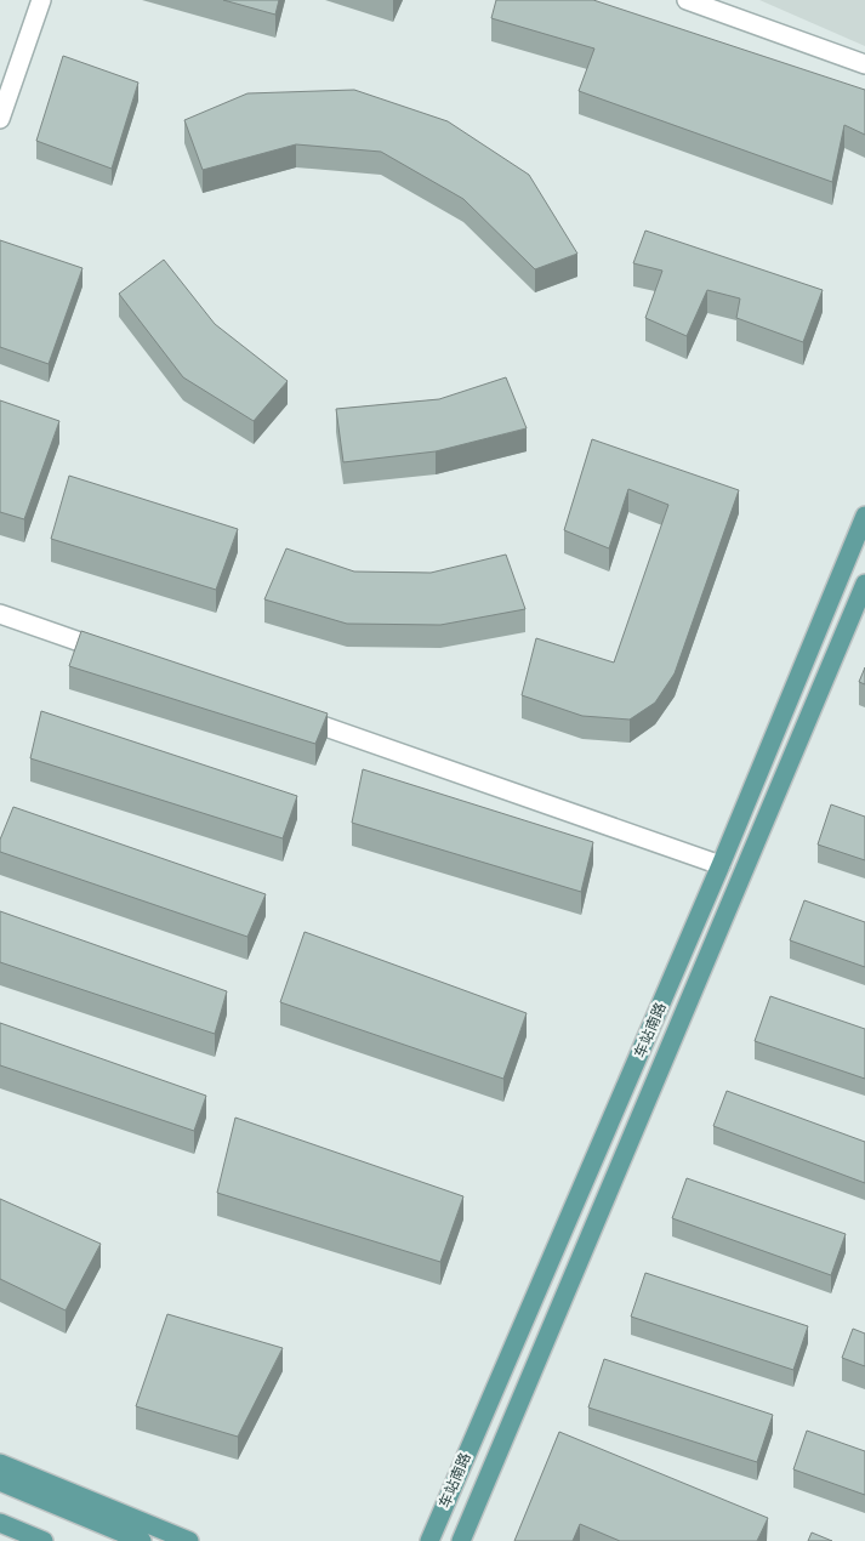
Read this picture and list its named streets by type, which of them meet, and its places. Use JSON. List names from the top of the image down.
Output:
{
  "streets": {
    "main road": ["车站南路"]
  }
}
